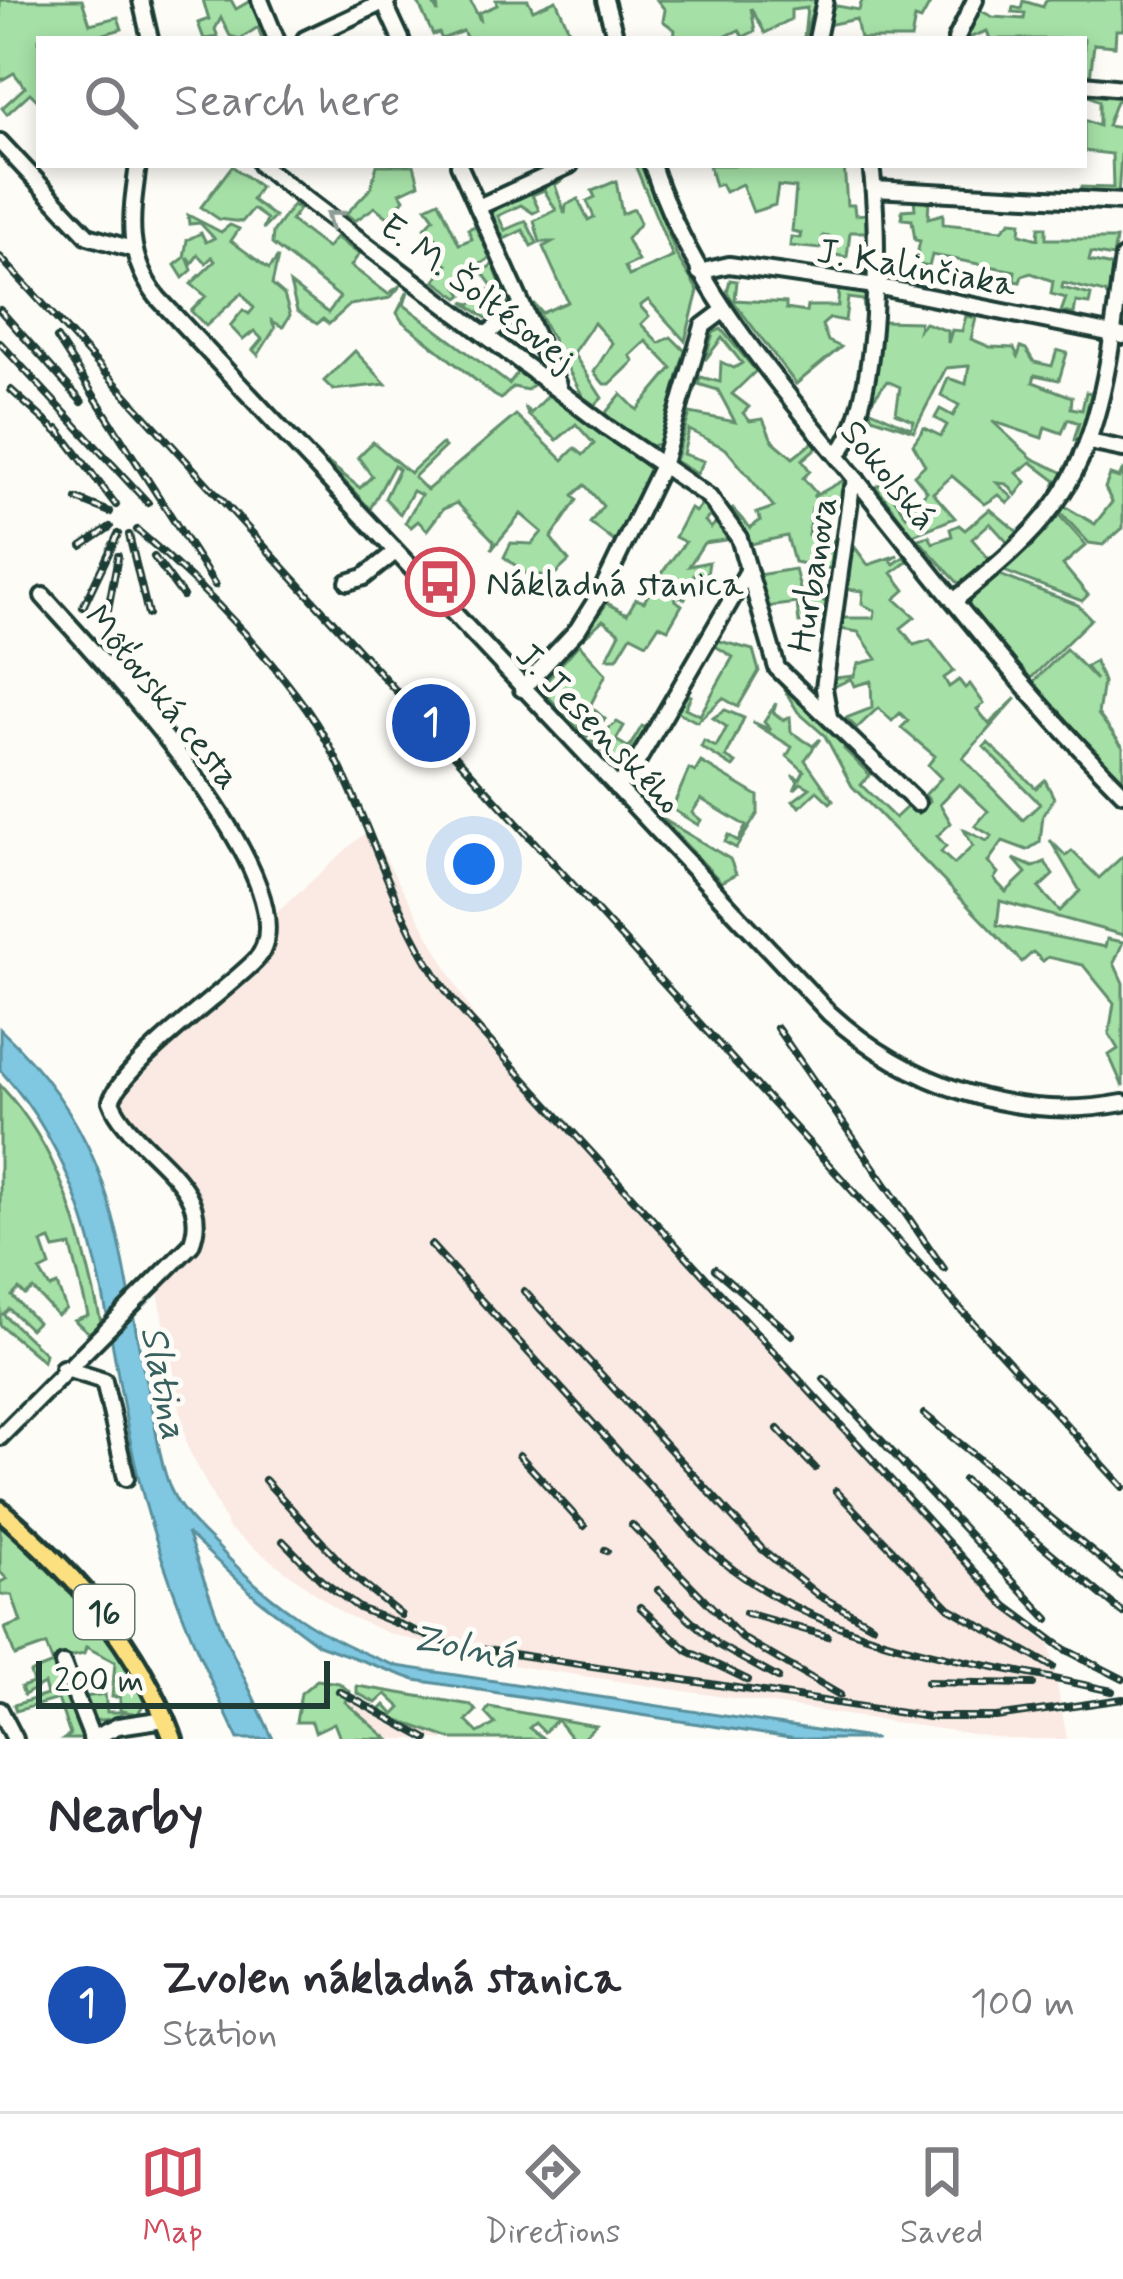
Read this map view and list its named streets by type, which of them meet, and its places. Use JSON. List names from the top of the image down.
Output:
{
  "streets": {
    "main road": ["16"],
    "street": [
      "J. Kalinčiaka",
      "E. M. Šoltésovej",
      "Sokolská",
      "Hurbanova",
      "Môťovská cesta",
      "J. Jesenského"
    ]
  },
  "crossings": [
    ["J. Kalinčiaka", "Sokolská"],
    ["J. Kalinčiaka", "Hurbanova"],
    ["E. M. Šoltésovej", "Hurbanova"],
    ["Sokolská", "Hurbanova"]
  ],
  "water": ["Slatina", "Zolná"],
  "places": {
    "bus stop": ["Nákladná stanica"]
  },
  "scale_bar": "200 m",
  "page": {
    "search": "Search here",
    "pins": "1",
    "scale": "200 m",
    "heading": "Nearby",
    "list": [
      {
        "mark": "1",
        "name": "Zvolen nákladná stanica",
        "note": "Station",
        "value": "100 m"
      }
    ],
    "nav": ["Map", "Directions", "Saved"]
  }
}
